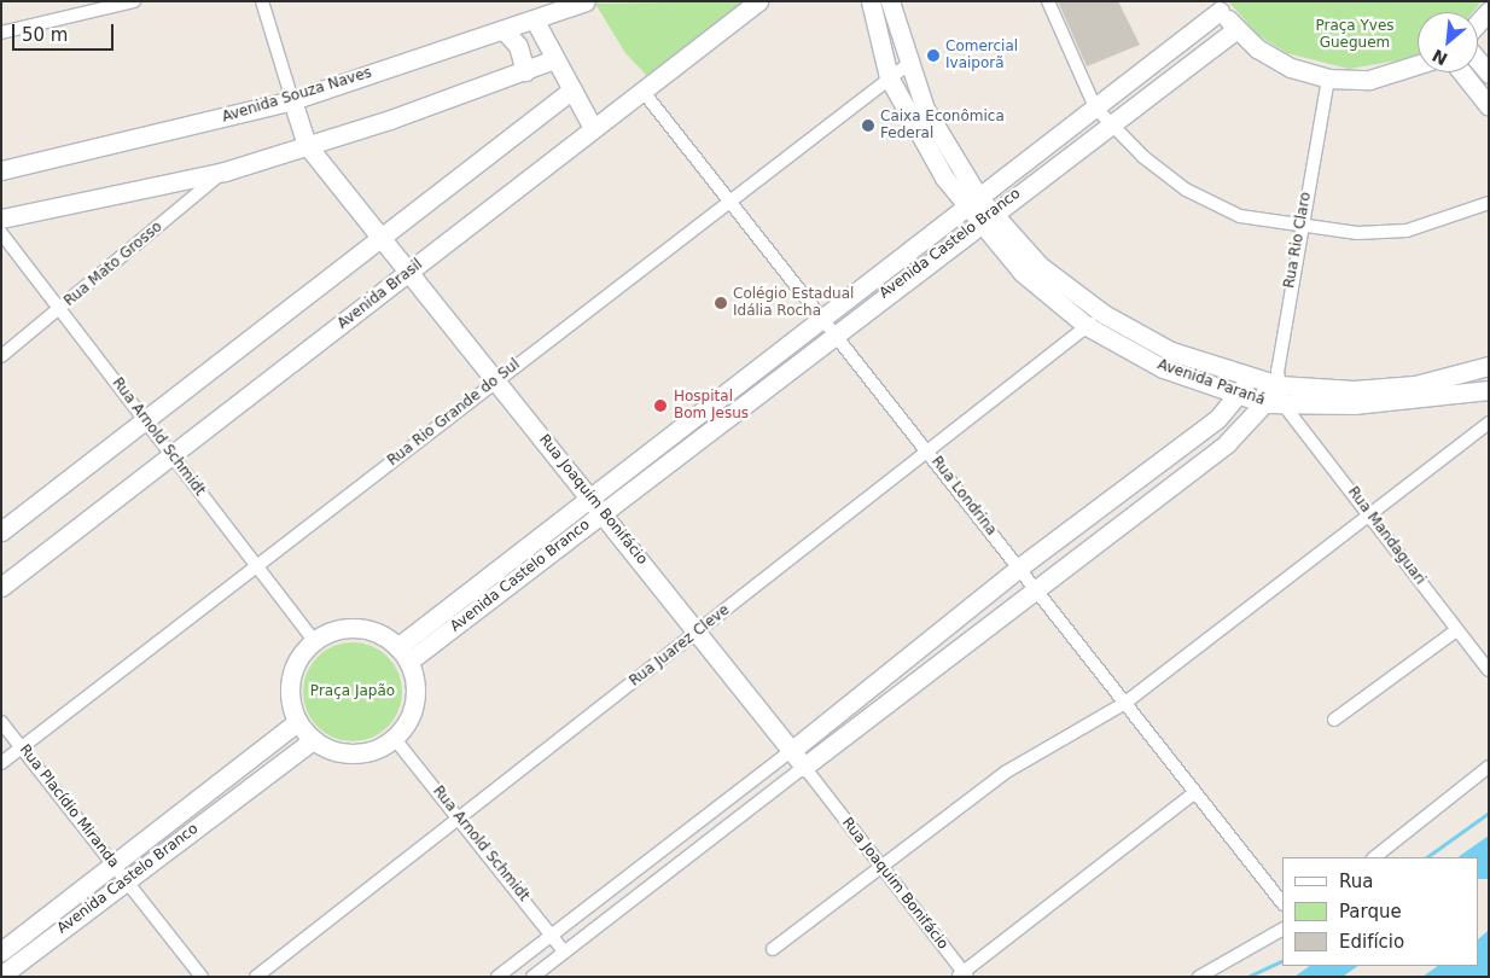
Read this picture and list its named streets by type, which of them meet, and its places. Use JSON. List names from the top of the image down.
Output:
{
  "streets": {
    "street": [
      "Avenida Souza Naves",
      "Rua Rio Claro",
      "Avenida Castelo Branco",
      "Rua Mato Grosso",
      "Avenida Brasil",
      "Avenida Paraná",
      "Rua Rio Grande do Sul",
      "Rua Arnold Schmidt",
      "Rua Londrina",
      "Rua Joaquim Bonifácio",
      "Rua Mandaguari",
      "Rua Juarez Cleve",
      "Rua Placídio Miranda"
    ]
  },
  "crossings": [
    ["Avenida Souza Naves", "Rua Joaquim Bonifácio"],
    ["Rua Rio Claro", "Avenida Paraná"],
    ["Rua Rio Claro", "Rua Mandaguari"],
    ["Avenida Castelo Branco", "Avenida Paraná"],
    ["Avenida Castelo Branco", "Rua Arnold Schmidt"],
    ["Avenida Castelo Branco", "Rua Londrina"],
    ["Avenida Castelo Branco", "Rua Joaquim Bonifácio"],
    ["Avenida Castelo Branco", "Rua Placídio Miranda"],
    ["Rua Mato Grosso", "Rua Arnold Schmidt"],
    ["Avenida Brasil", "Rua Arnold Schmidt"],
    ["Avenida Brasil", "Rua Londrina"],
    ["Avenida Brasil", "Rua Joaquim Bonifácio"],
    ["Avenida Paraná", "Rua Rio Grande do Sul"],
    ["Avenida Paraná", "Rua Mandaguari"],
    ["Avenida Paraná", "Rua Juarez Cleve"],
    ["Rua Rio Grande do Sul", "Rua Arnold Schmidt"],
    ["Rua Rio Grande do Sul", "Rua Londrina"],
    ["Rua Rio Grande do Sul", "Rua Joaquim Bonifácio"],
    ["Rua Rio Grande do Sul", "Rua Placídio Miranda"],
    ["Rua Arnold Schmidt", "Rua Juarez Cleve"],
    ["Rua Londrina", "Rua Juarez Cleve"],
    ["Rua Joaquim Bonifácio", "Rua Juarez Cleve"]
  ],
  "parks": ["Praça Yves Gueguem", "Praça Japão"],
  "places": [
    "Comercial Ivaiporã",
    "Caixa Econômica Federal",
    "Colégio Estadual Idália Rocha",
    "Hospital Bom Jesus"
  ],
  "legend": ["Rua", "Parque", "Edifício"],
  "scale_bar": "50 m",
  "north": "bottom left"
}
